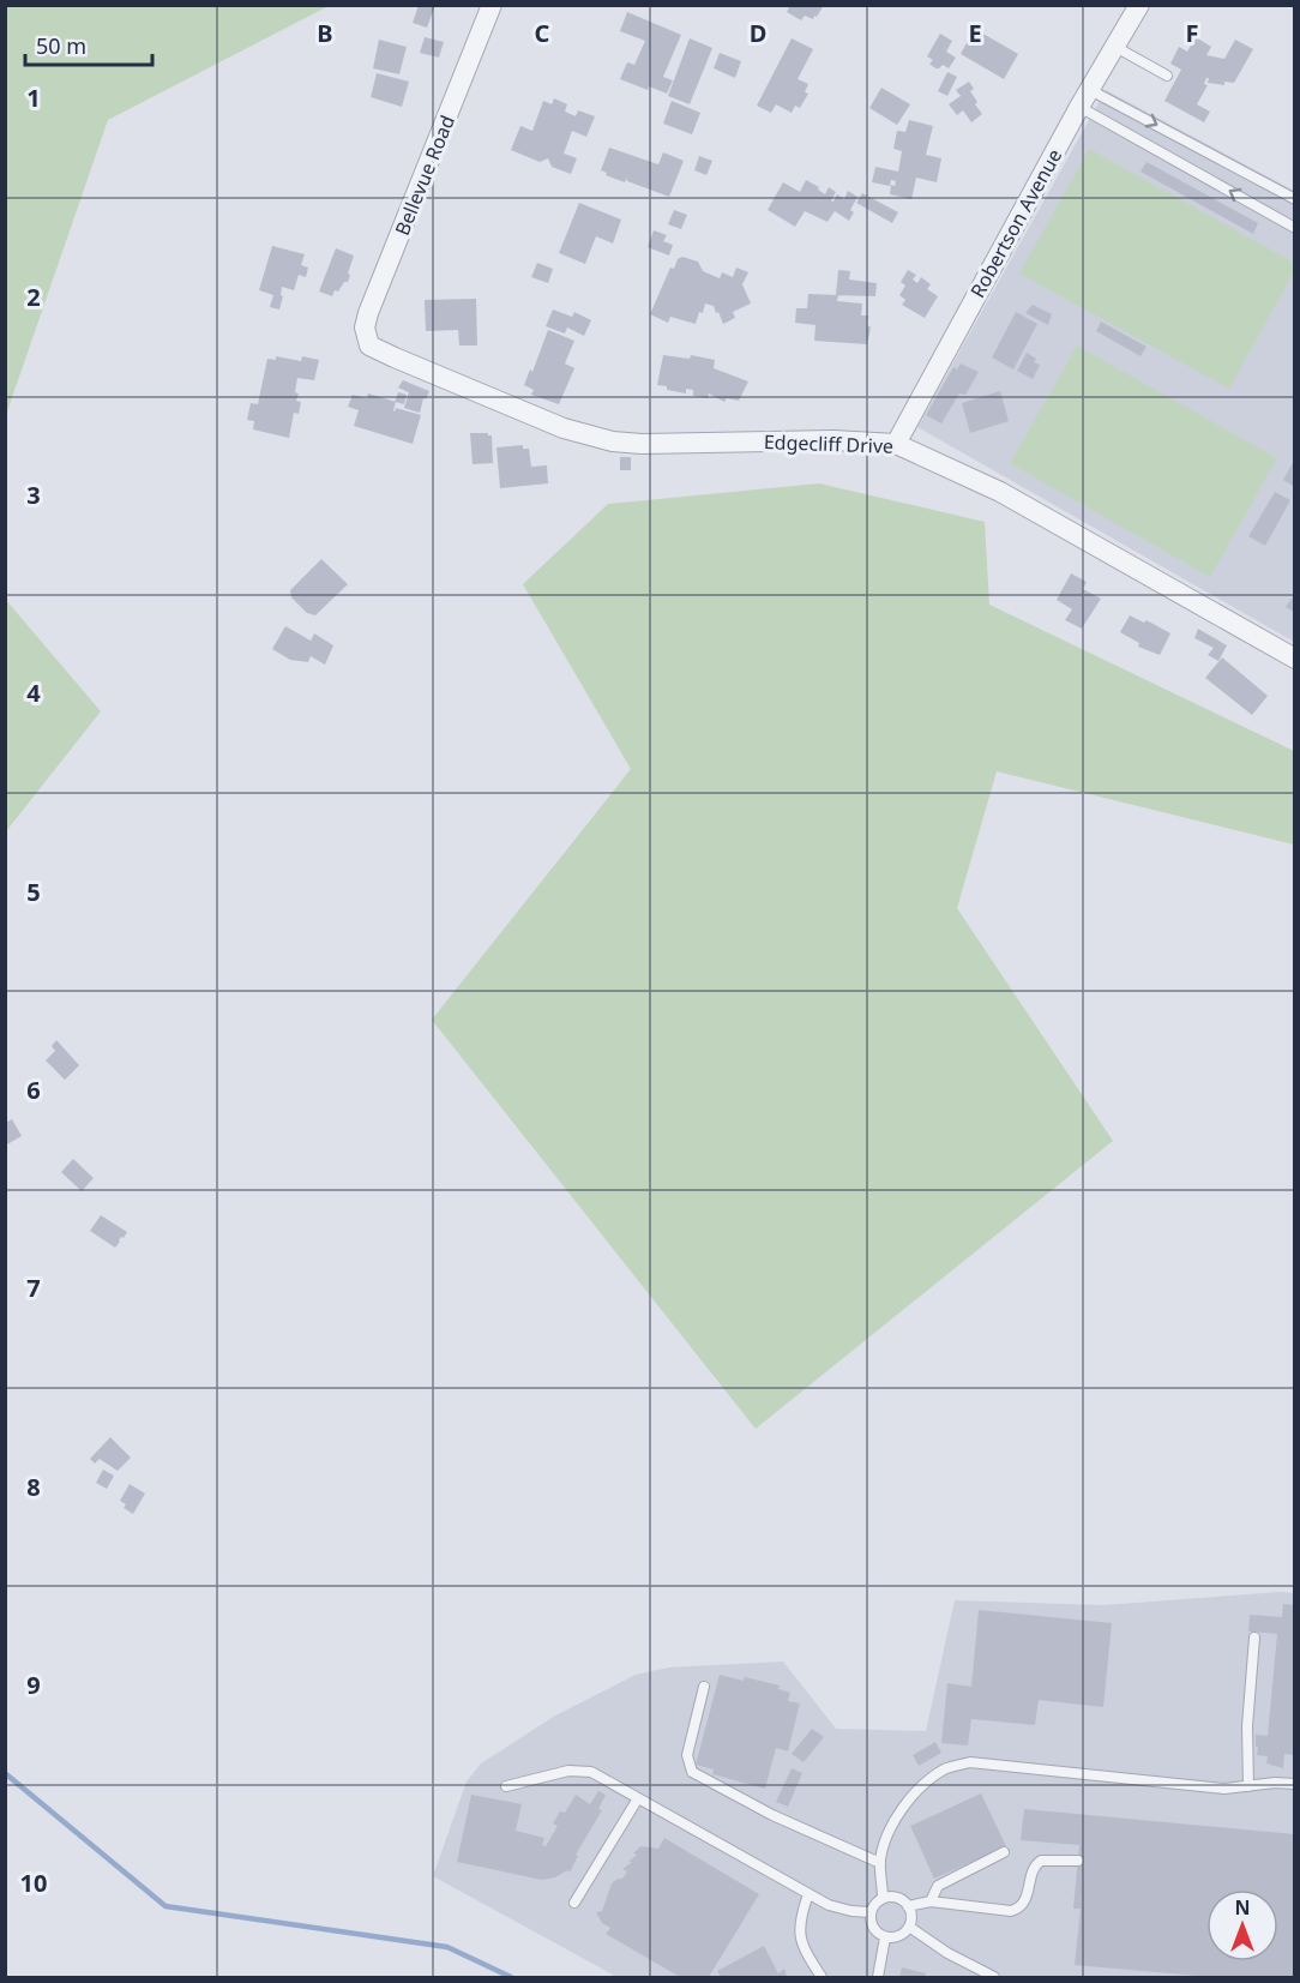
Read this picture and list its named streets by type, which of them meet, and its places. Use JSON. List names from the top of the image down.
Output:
{
  "streets": {
    "street": ["Bellevue Road", "Robertson Avenue", "Edgecliff Drive"]
  },
  "crossings": [
    ["Bellevue Road", "Edgecliff Drive"],
    ["Robertson Avenue", "Edgecliff Drive"]
  ],
  "scale_bar": "50 m",
  "north": "top",
  "grid": {
    "columns": [
      "B",
      "C",
      "D",
      "E",
      "F"
    ],
    "rows": [
      "1",
      "2",
      "3",
      "4",
      "5",
      "6",
      "7",
      "8",
      "9",
      "10"
    ]
  }
}
